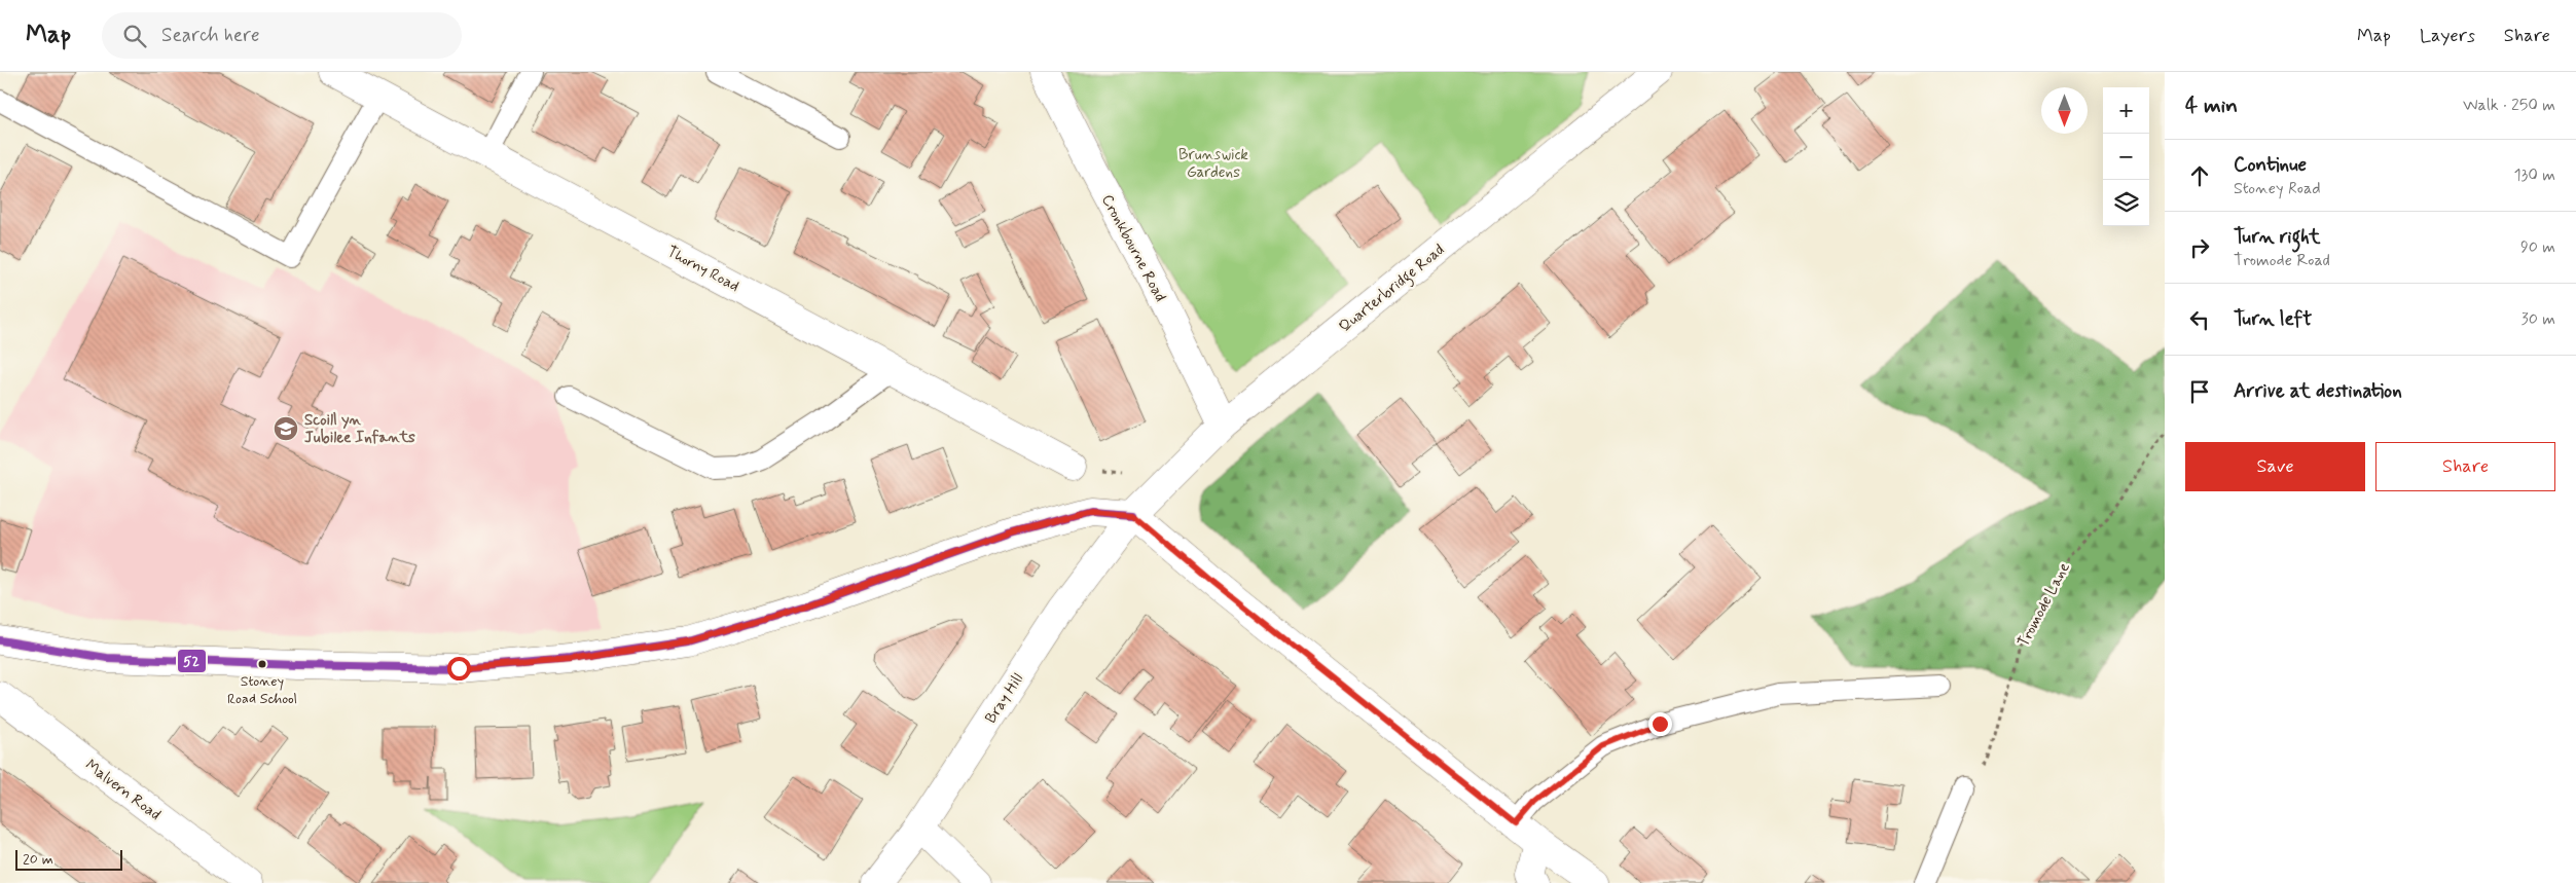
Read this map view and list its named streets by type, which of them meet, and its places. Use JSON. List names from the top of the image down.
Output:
{
  "streets": {
    "main road": [
      "Cronkbourne Road",
      "Thorny Road",
      "Quarterbridge Road",
      "Bray Hill",
      "Malvern Road"
    ],
    "path": ["Tromode Lane"]
  },
  "crossings": [
    ["Cronkbourne Road", "Quarterbridge Road"],
    ["Quarterbridge Road", "Bray Hill"]
  ],
  "parks": ["Brunswick Gardens"],
  "places": {
    "school or university": ["Scoill yn Jubilee Infants"],
    "other": ["Stoney Road School"]
  },
  "lines": ["transit line 52"],
  "scale_bar": "20 m",
  "north": "bottom",
  "page": {
    "header": "Map",
    "search": "Search here",
    "nav": ["Map", "Layers", "Share"],
    "heading": ["4 min", "Walk · 250 m"],
    "map_buttons": ["+", "−"],
    "list": [
      ["Continue", "Stoney Road", "130 m"],
      ["Turn right", "Tromode Road", "90 m"],
      ["Turn left", "30 m"],
      "Arrive at destination"
    ],
    "buttons": ["Save", "Share"],
    "scale": "20 m"
  }
}
